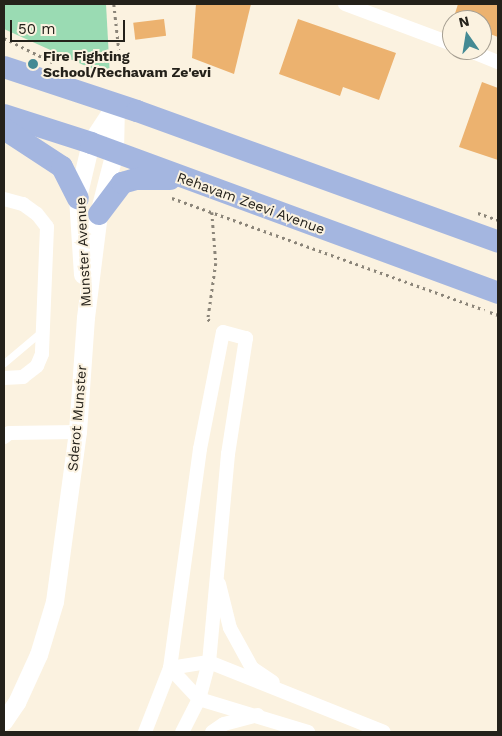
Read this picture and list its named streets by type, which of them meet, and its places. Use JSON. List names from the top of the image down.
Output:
{
  "streets": {
    "main road": ["Rehavam Zeevi Avenue"],
    "street": ["Munster Avenue", "Sderot Munster"]
  },
  "crossings": [
    ["Rehavam Zeevi Avenue", "Munster Avenue"],
    ["Rehavam Zeevi Avenue", "Sderot Munster"],
    ["Munster Avenue", "Sderot Munster"]
  ],
  "places": ["Fire Fighting School/Rechavam Ze'evi"],
  "scale_bar": "50 m",
  "north": "top"
}
